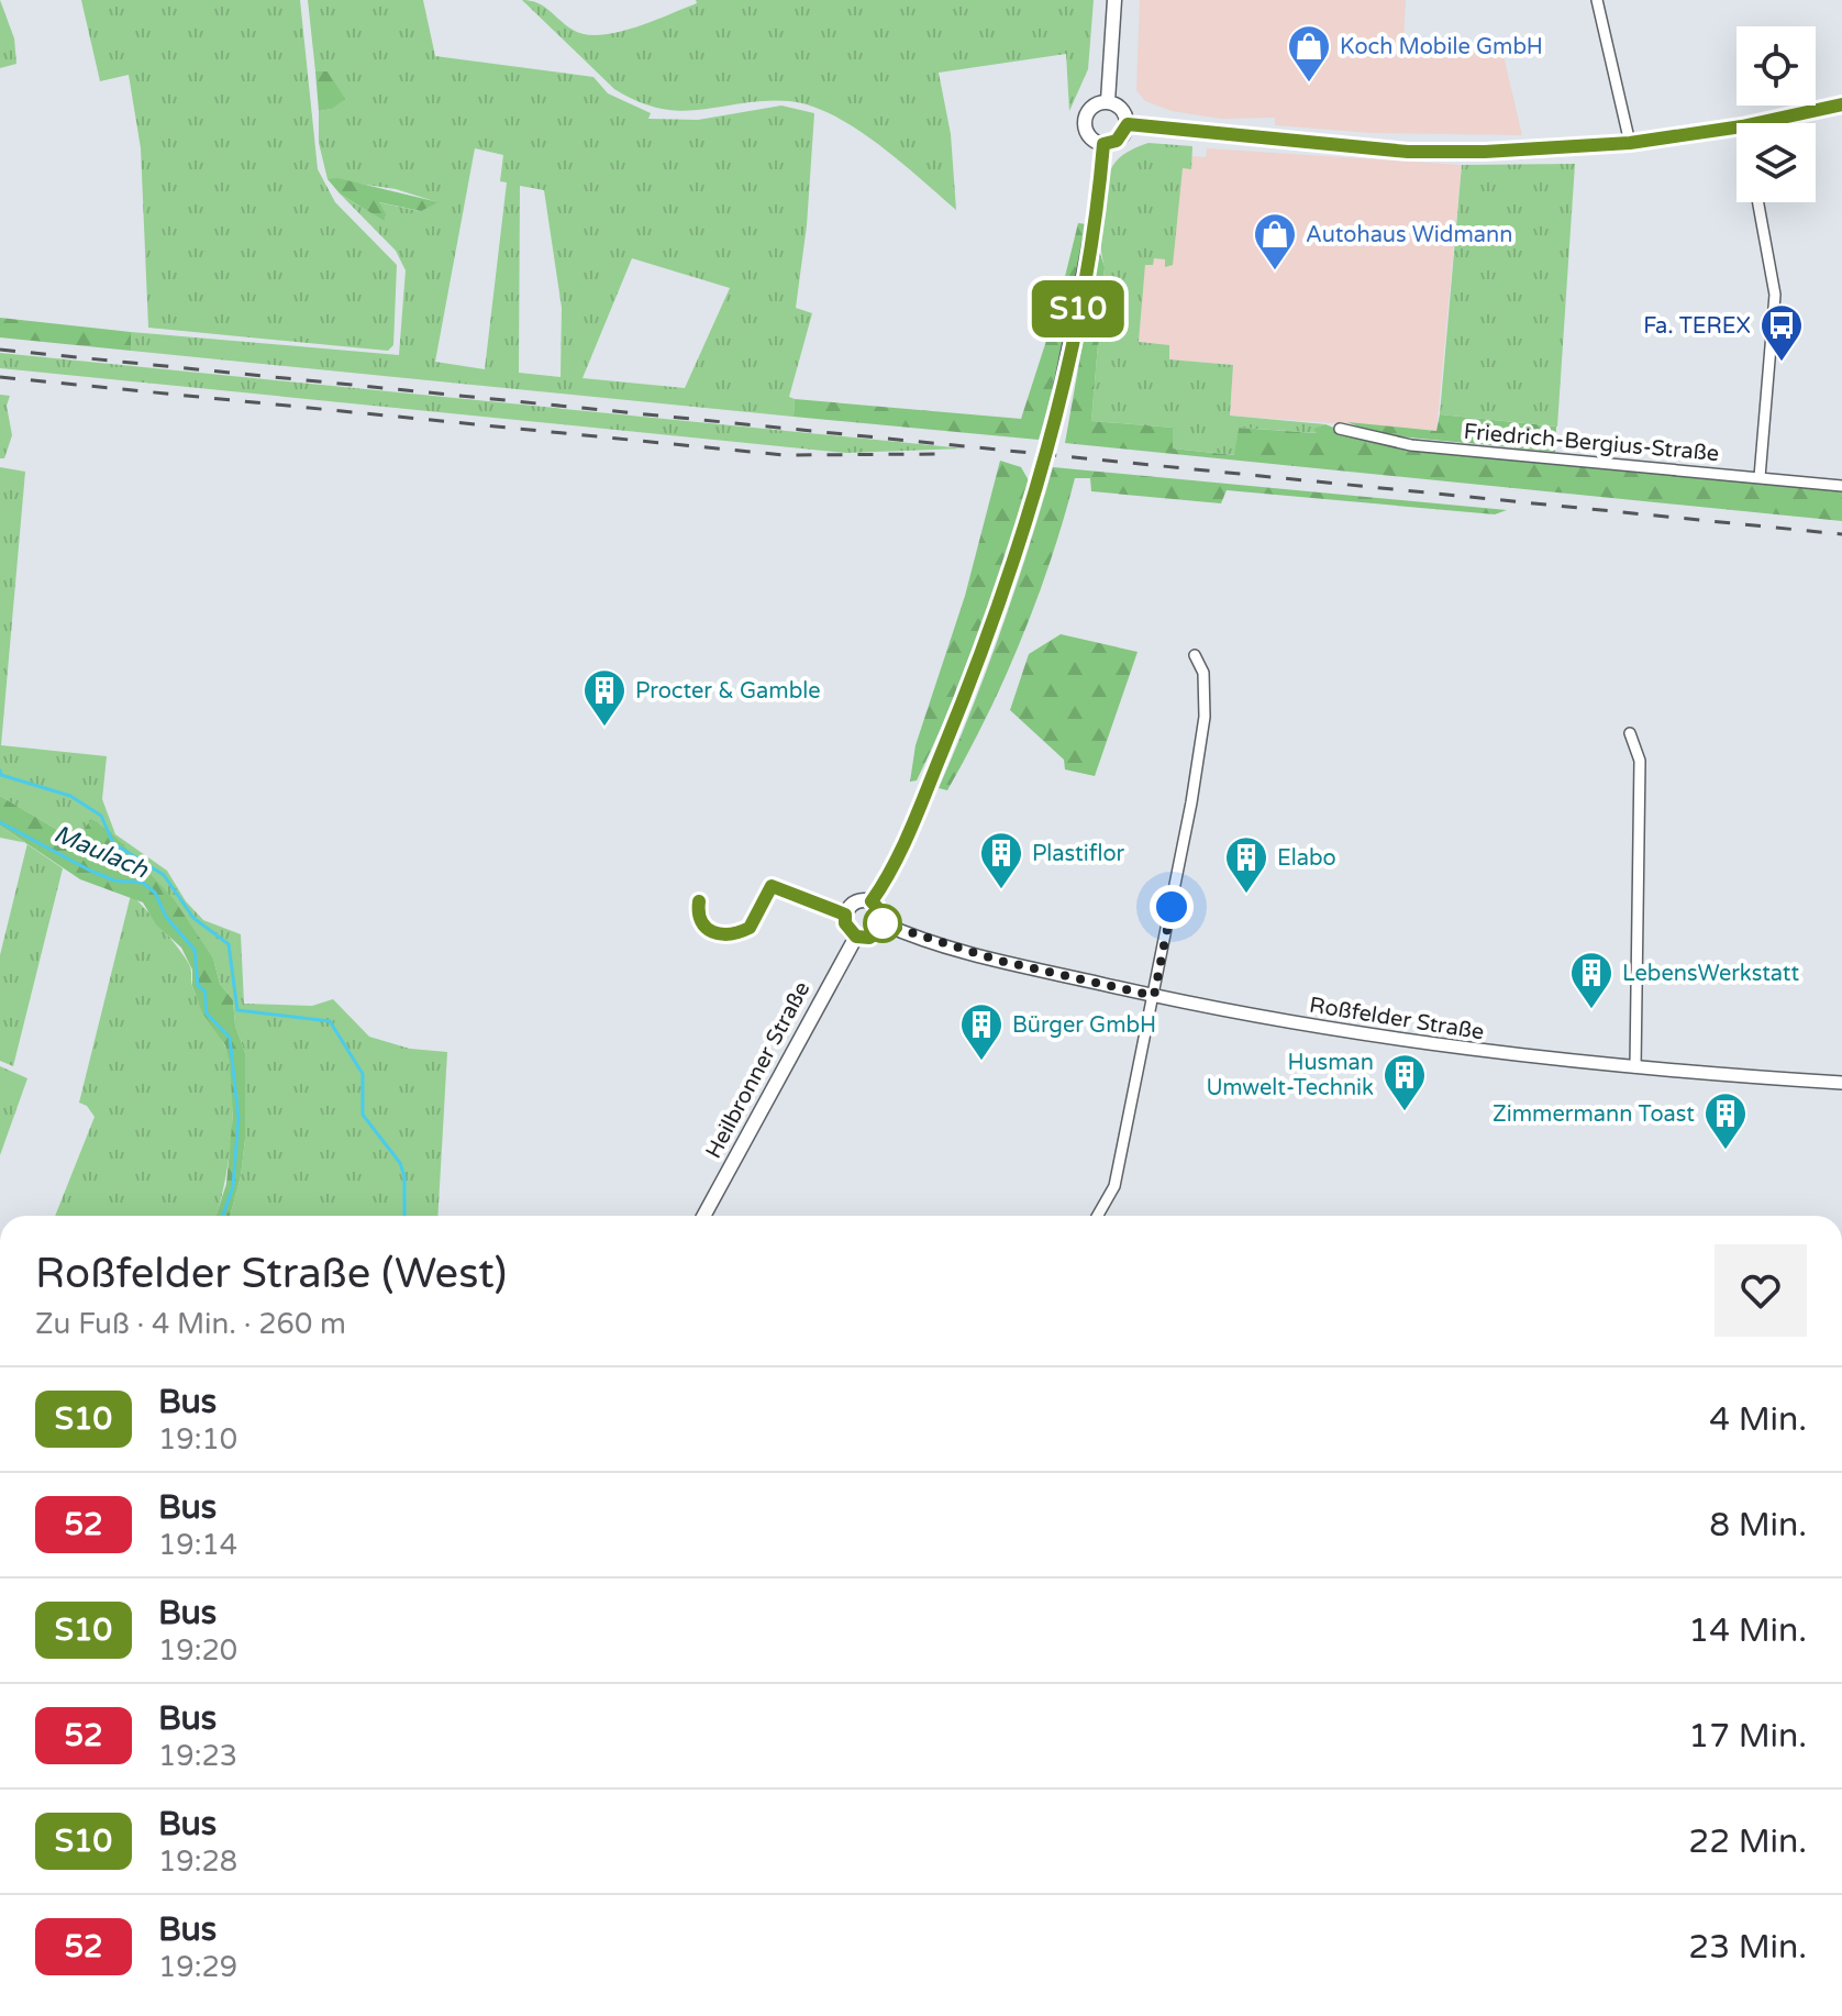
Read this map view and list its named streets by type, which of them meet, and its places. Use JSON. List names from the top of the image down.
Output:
{
  "streets": {
    "main road": ["Heilbronner Straße"],
    "street": ["Friedrich-Bergius-Straße", "Roßfelder Straße"]
  },
  "crossings": [
    ["Roßfelder Straße", "Heilbronner Straße"]
  ],
  "water": ["Maulach"],
  "places": {
    "shop": ["Koch Mobile GmbH", "Autohaus Widmann"],
    "bus stop": ["Fa. TEREX"],
    "building": [
      "Procter & Gamble",
      "Plastiflor",
      "Elabo",
      "LebensWerkstatt",
      "Bürger GmbH",
      "Husman Umwelt-Technik",
      "Zimmermann Toast"
    ]
  },
  "lines": ["bus line S10"],
  "page": {
    "on_map": "S10",
    "heading": ["Roßfelder Straße (West)", "Zu Fuß · 4 Min. · 260 m"],
    "list": [
      {
        "mark": "S10",
        "name": "Bus",
        "note": "19:10",
        "value": "4 Min."
      },
      {
        "mark": "52",
        "name": "Bus",
        "note": "19:14",
        "value": "8 Min."
      },
      {
        "mark": "S10",
        "name": "Bus",
        "note": "19:20",
        "value": "14 Min."
      },
      {
        "mark": "52",
        "name": "Bus",
        "note": "19:23",
        "value": "17 Min."
      },
      {
        "mark": "S10",
        "name": "Bus",
        "note": "19:28",
        "value": "22 Min."
      },
      {
        "mark": "52",
        "name": "Bus",
        "note": "19:29",
        "value": "23 Min."
      }
    ]
  }
}
